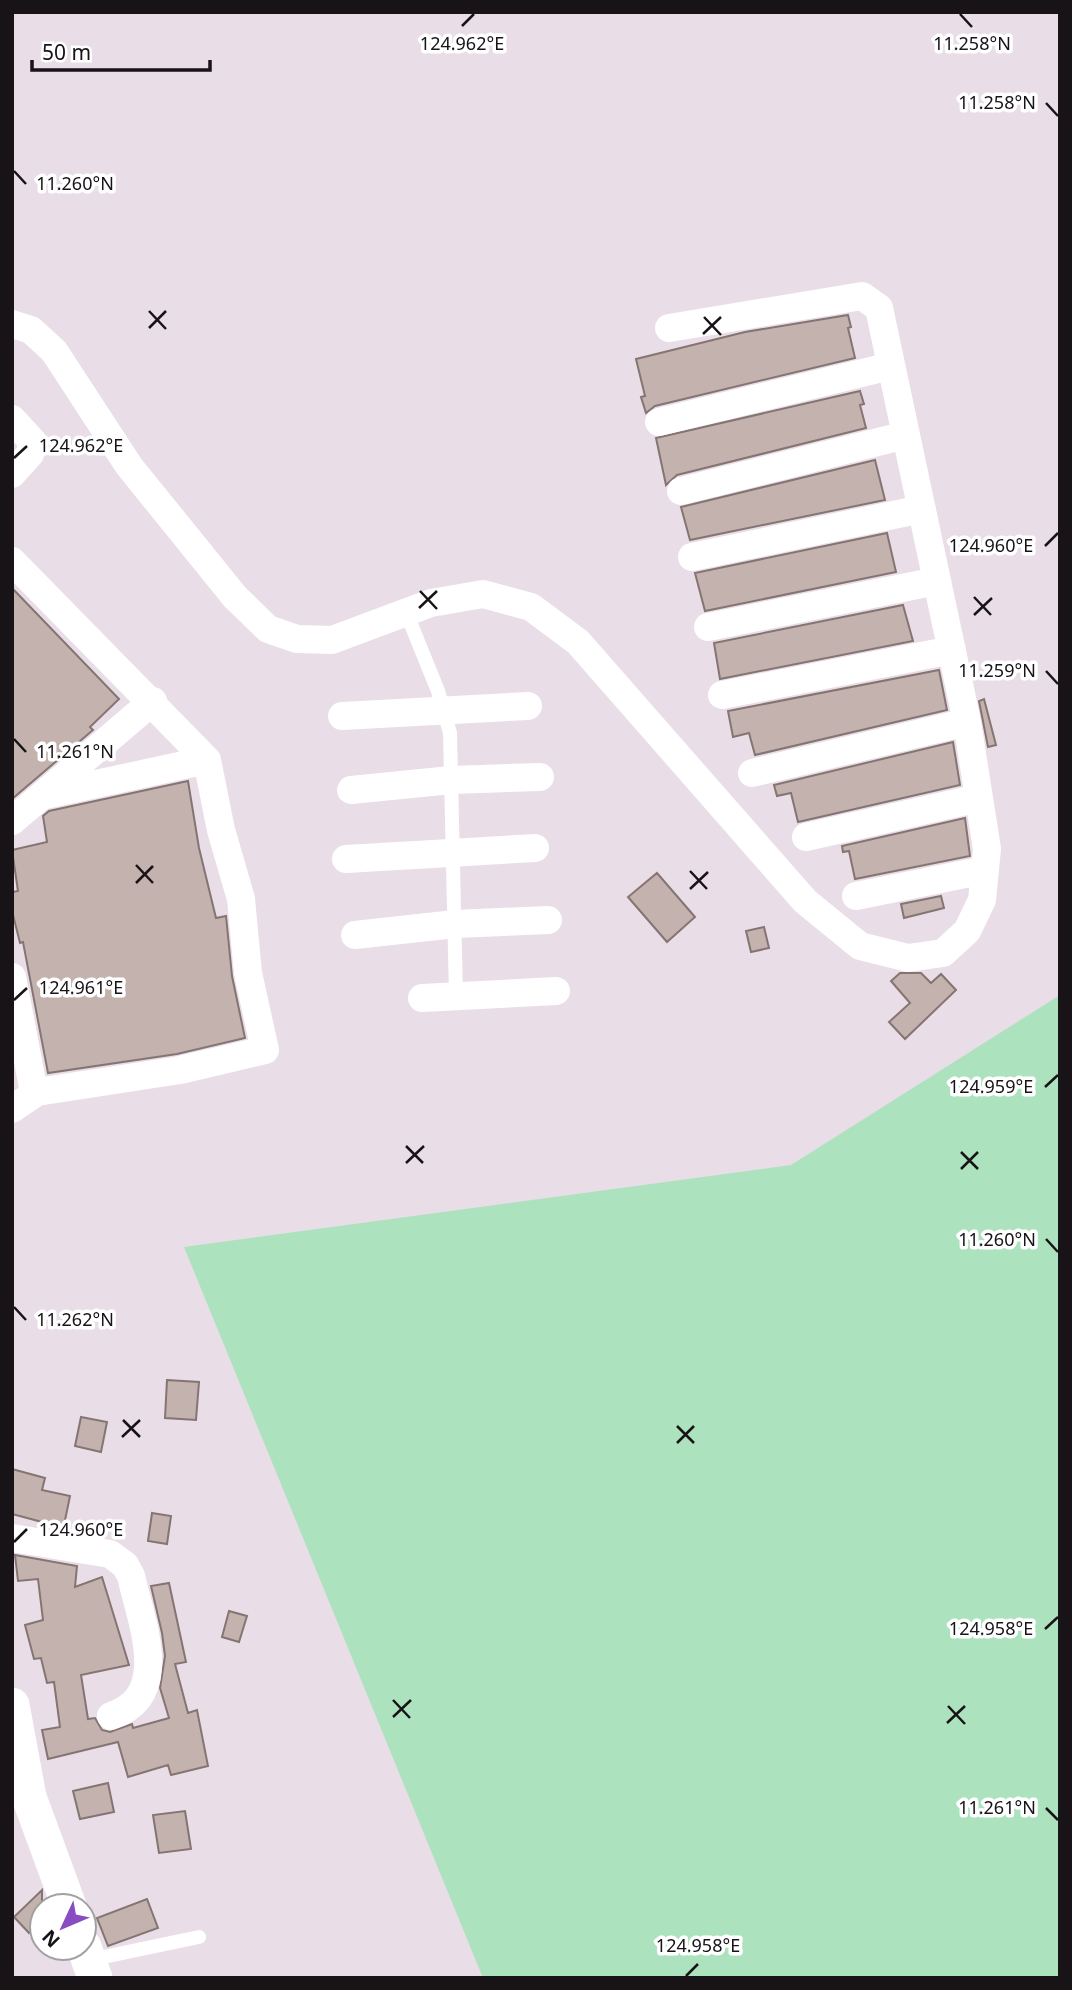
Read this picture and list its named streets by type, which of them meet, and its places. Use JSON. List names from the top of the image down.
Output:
{
  "scale_bar": "50 m",
  "north": "bottom left",
  "coordinates": [
    "124.962°E",
    "11.258°N",
    "11.260°N",
    "124.960°E",
    "11.259°N",
    "11.261°N",
    "124.961°E",
    "124.959°E",
    "11.262°N",
    "124.958°E"
  ]
}
